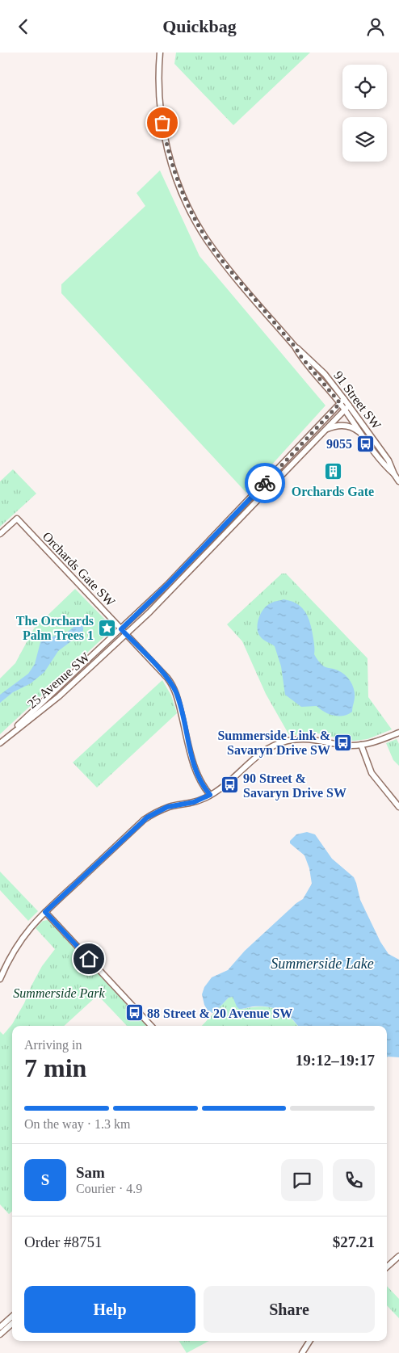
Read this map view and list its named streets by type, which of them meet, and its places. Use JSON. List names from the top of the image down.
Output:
{
  "streets": {
    "main road": ["91 Street SW", "Orchards Gate SW", "25 Avenue SW"]
  },
  "crossings": [
    ["91 Street SW", "25 Avenue SW"],
    ["Orchards Gate SW", "25 Avenue SW"]
  ],
  "water": ["Summerside Lake"],
  "parks": ["Summerside Park"],
  "places": {
    "bus stop": [
      "9055",
      "Summerside Link & Savaryn Drive SW",
      "90 Street & Savaryn Drive SW",
      "88 Street & 20 Avenue SW"
    ],
    "building": ["Orchards Gate"],
    "place": ["The Orchards Palm Trees 1"]
  },
  "page": {
    "header": "Quickbag",
    "heading": ["7 min", "Arriving in", "19:12–19:17"],
    "panel": [
      "Sam",
      "Courier · 4.9",
      "Order #8751",
      "$27.21"
    ],
    "bar": "On the way · 1.3 km",
    "round": "S",
    "buttons": ["Help", "Share"]
  }
}
